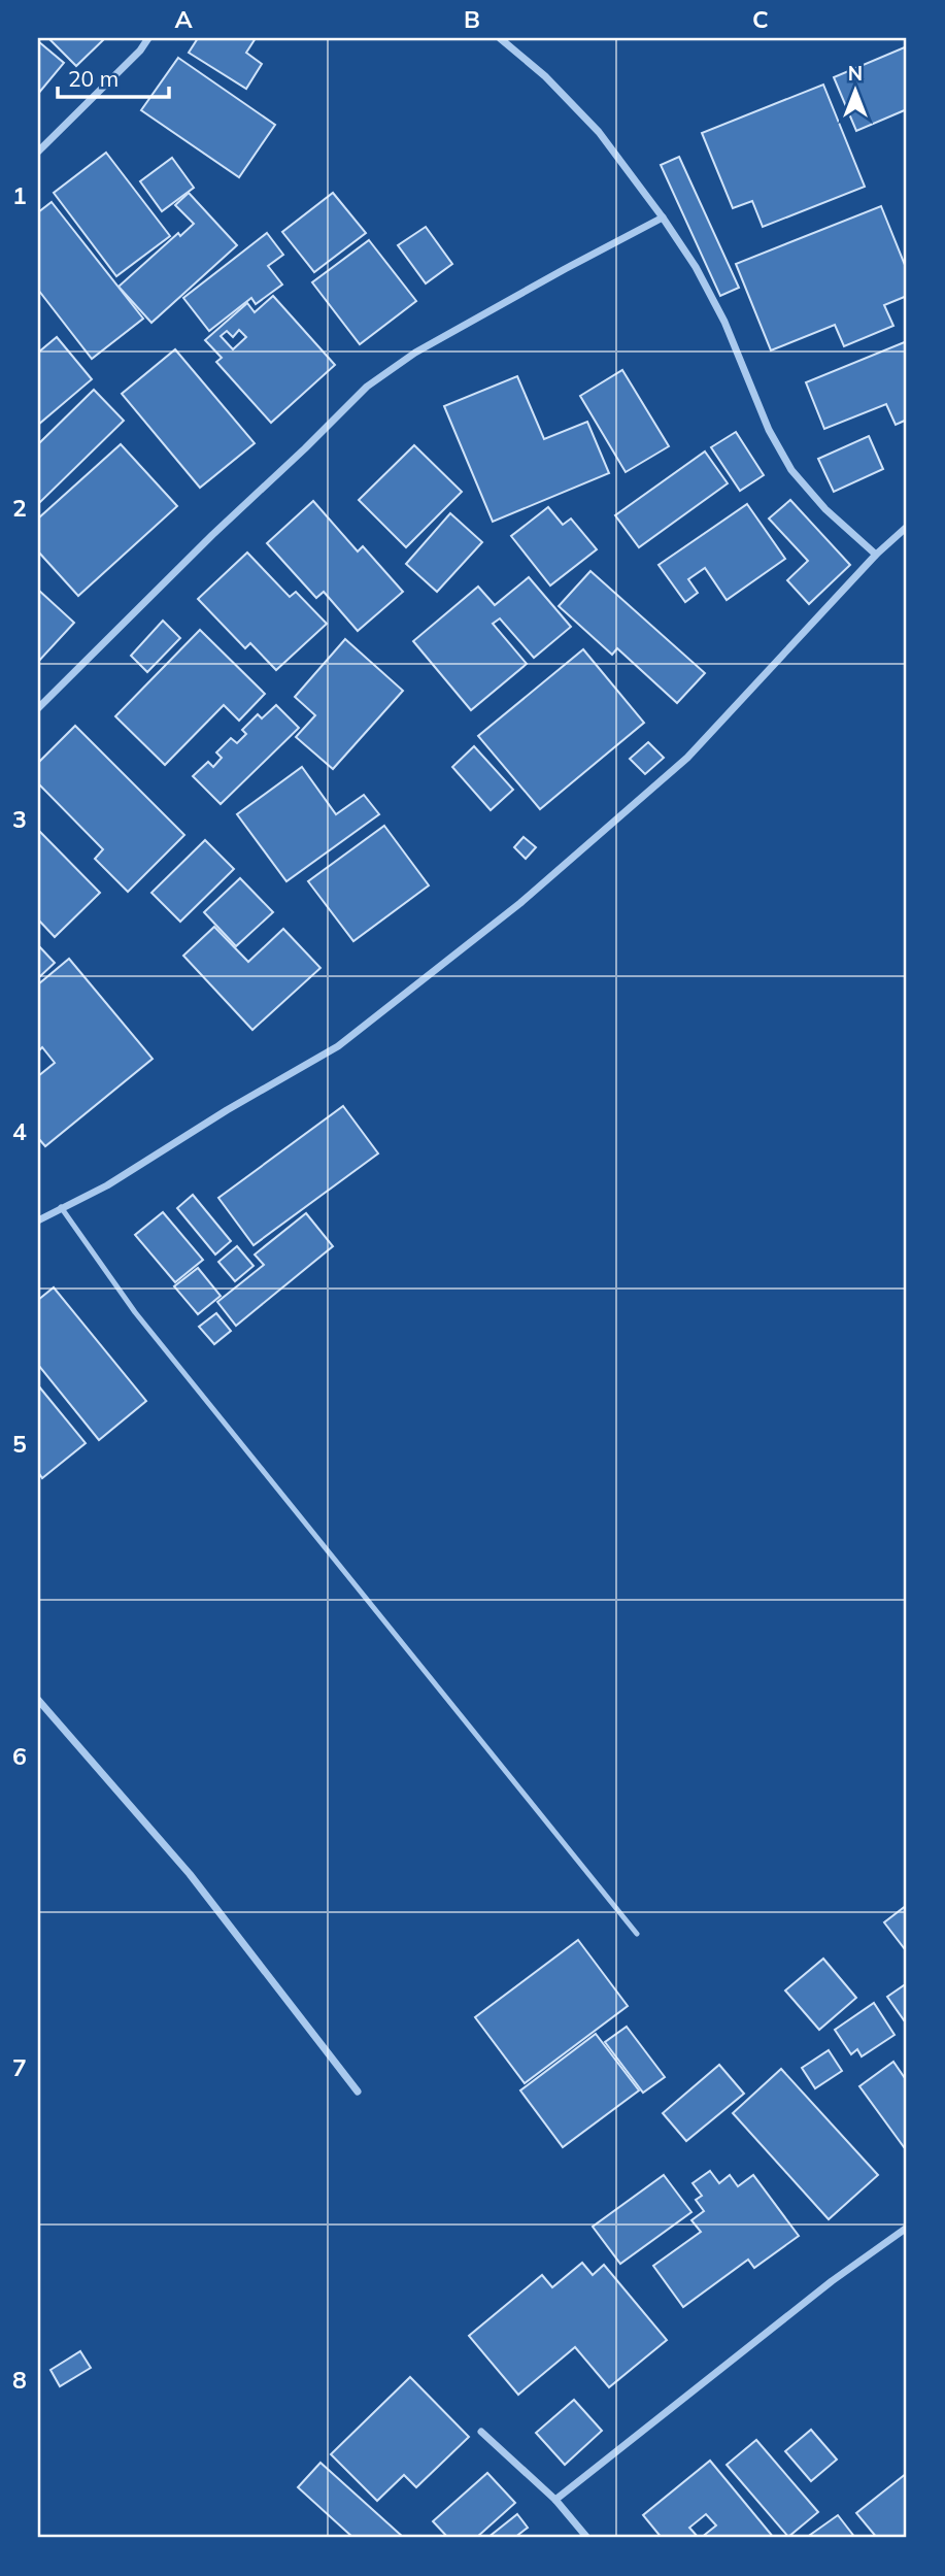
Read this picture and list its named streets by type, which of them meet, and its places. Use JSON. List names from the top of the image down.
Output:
{
  "scale_bar": "20 m",
  "north": "top",
  "grid": {
    "columns": ["A", "B", "C"],
    "rows": [
      "1",
      "2",
      "3",
      "4",
      "5",
      "6",
      "7",
      "8"
    ]
  }
}
